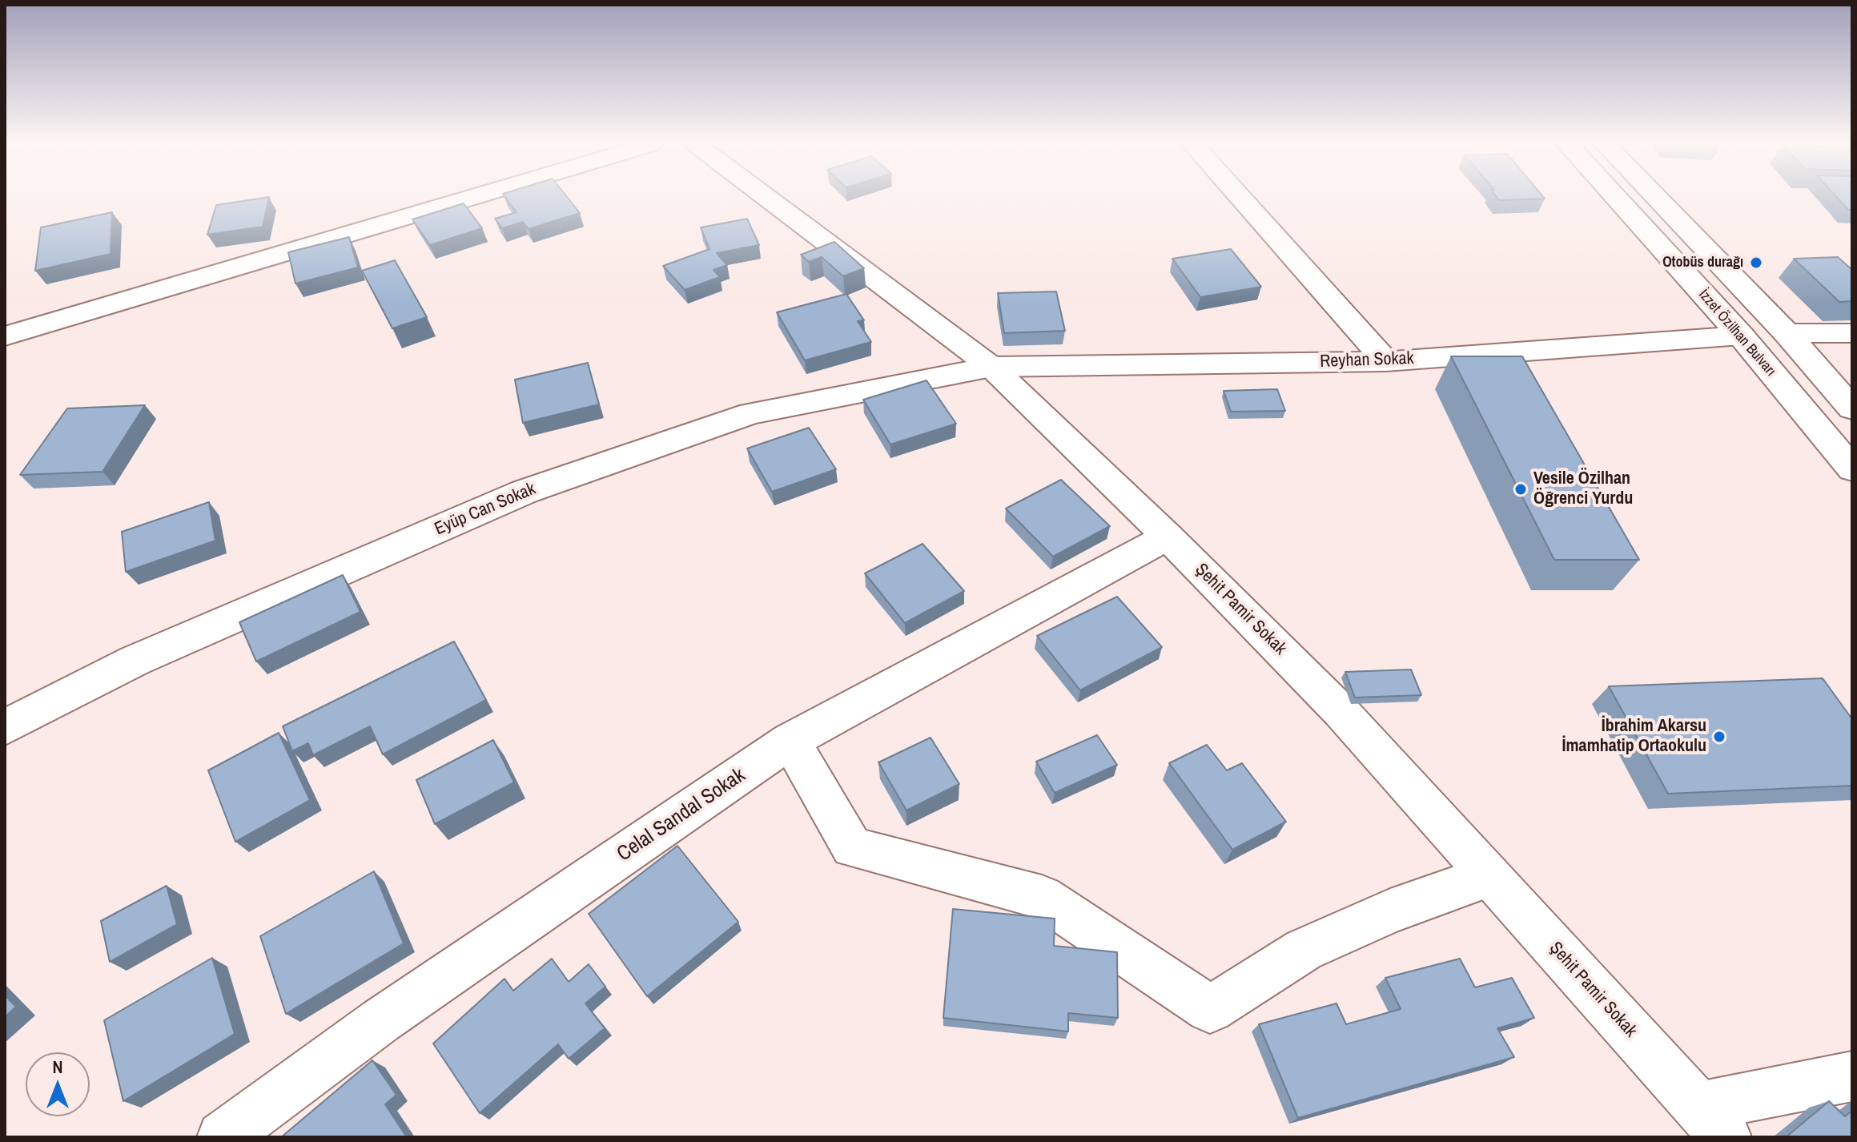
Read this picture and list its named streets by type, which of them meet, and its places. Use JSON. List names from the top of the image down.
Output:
{
  "streets": {
    "street": [
      "İzzet Özilhan Bulvarı",
      "Reyhan Sokak",
      "Eyüp Can Sokak",
      "Şehit Pamir Sokak",
      "Celal Sandal Sokak"
    ]
  },
  "crossings": [
    ["İzzet Özilhan Bulvarı", "Reyhan Sokak"],
    ["Reyhan Sokak", "Eyüp Can Sokak"],
    ["Reyhan Sokak", "Şehit Pamir Sokak"],
    ["Eyüp Can Sokak", "Şehit Pamir Sokak"],
    ["Şehit Pamir Sokak", "Celal Sandal Sokak"]
  ],
  "places": ["Otobüs durağı", "Vesile Özilhan Öğrenci Yurdu", "İbrahim Akarsu İmamhatip Ortaokulu"],
  "north": "top"
}
